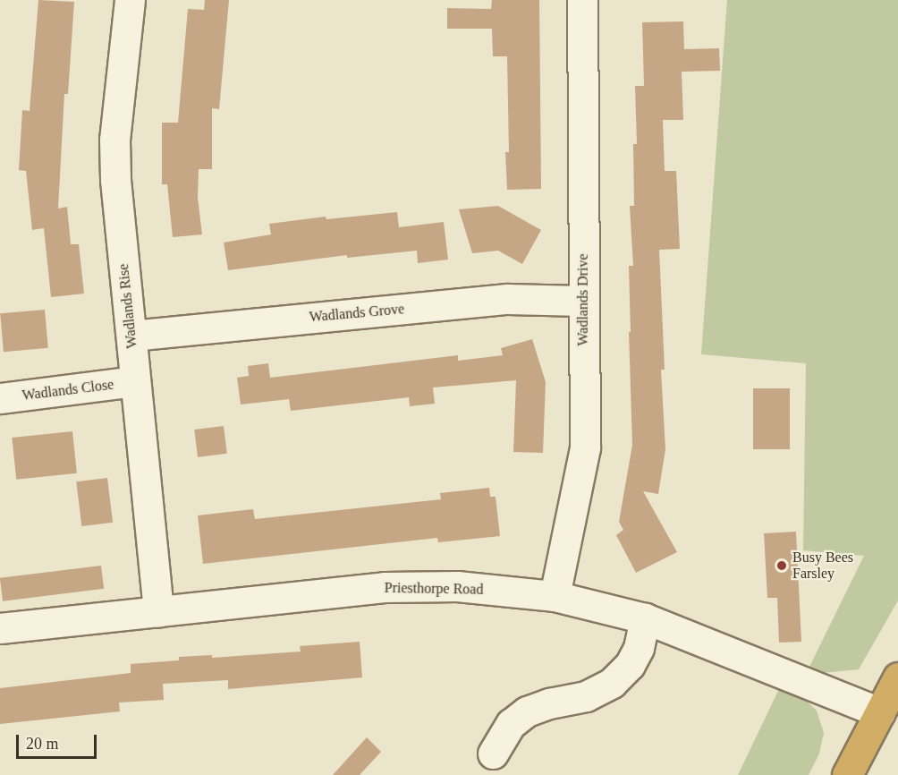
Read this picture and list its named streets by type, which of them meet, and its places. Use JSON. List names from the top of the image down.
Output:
{
  "streets": {
    "street": [
      "Wadlands Drive",
      "Wadlands Rise",
      "Wadlands Grove",
      "Wadlands Close",
      "Priesthorpe Road"
    ]
  },
  "crossings": [
    ["Wadlands Drive", "Wadlands Grove"],
    ["Wadlands Drive", "Priesthorpe Road"],
    ["Wadlands Rise", "Wadlands Grove"],
    ["Wadlands Rise", "Wadlands Close"],
    ["Wadlands Rise", "Priesthorpe Road"]
  ],
  "places": ["Busy Bees Farsley"],
  "scale_bar": "20 m"
}
